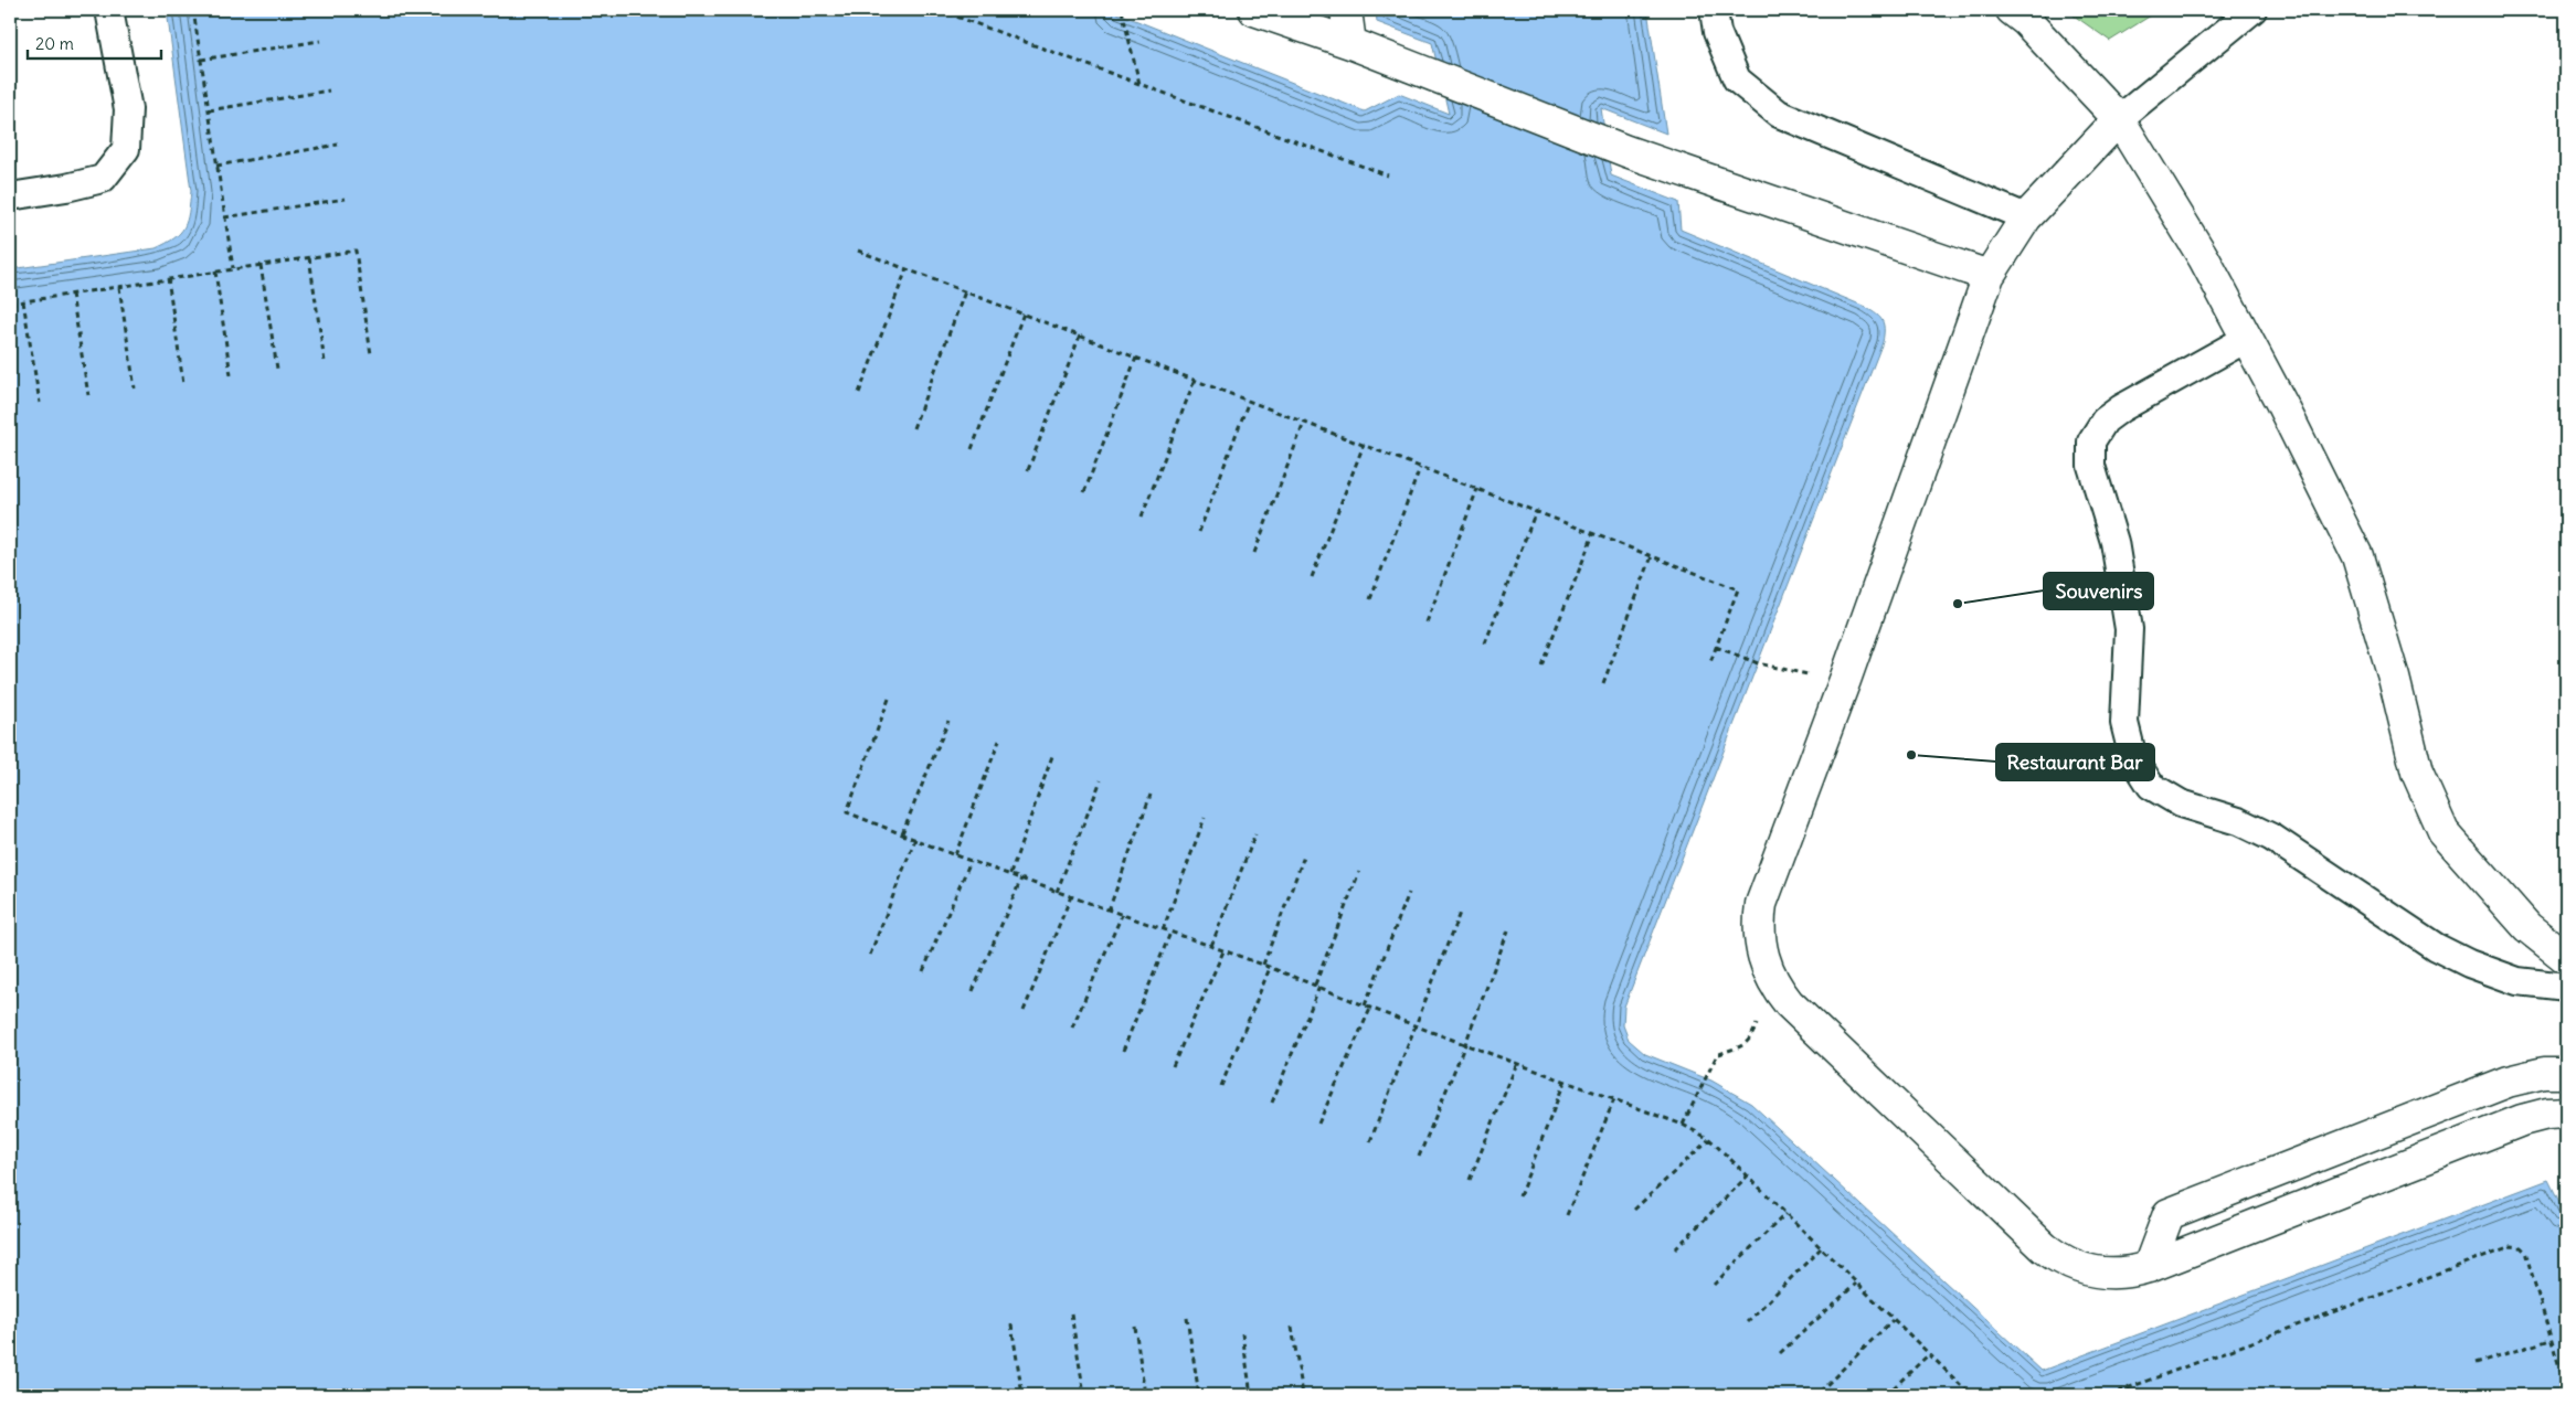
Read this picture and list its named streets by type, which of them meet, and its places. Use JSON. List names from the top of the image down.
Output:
{
  "places": ["Souvenirs", "Restaurant Bar"],
  "scale_bar": "20 m"
}
